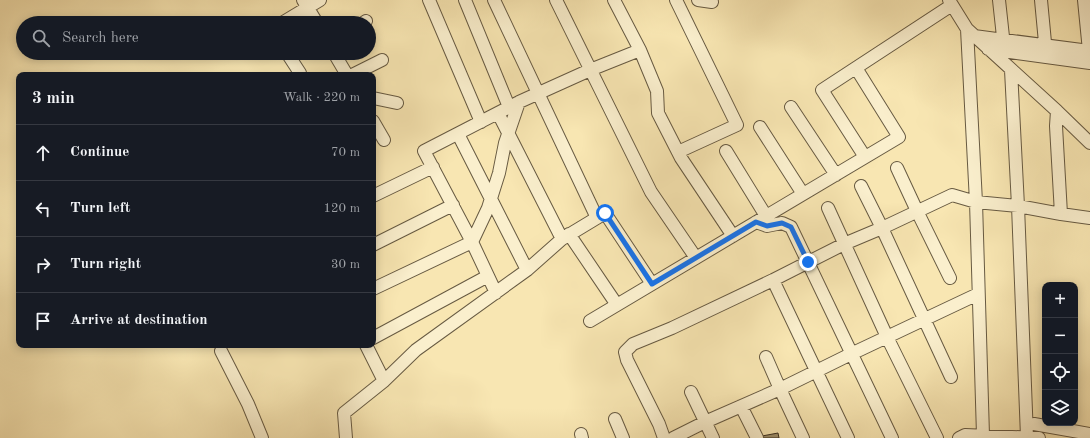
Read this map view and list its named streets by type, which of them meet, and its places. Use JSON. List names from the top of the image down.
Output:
{
  "page": {
    "search": "Search here",
    "heading": ["3 min", "Walk · 220 m"],
    "list": [
      ["Continue", "70 m"],
      ["Turn left", "120 m"],
      ["Turn right", "30 m"],
      "Arrive at destination"
    ],
    "map_buttons": ["+", "−"]
  }
}
